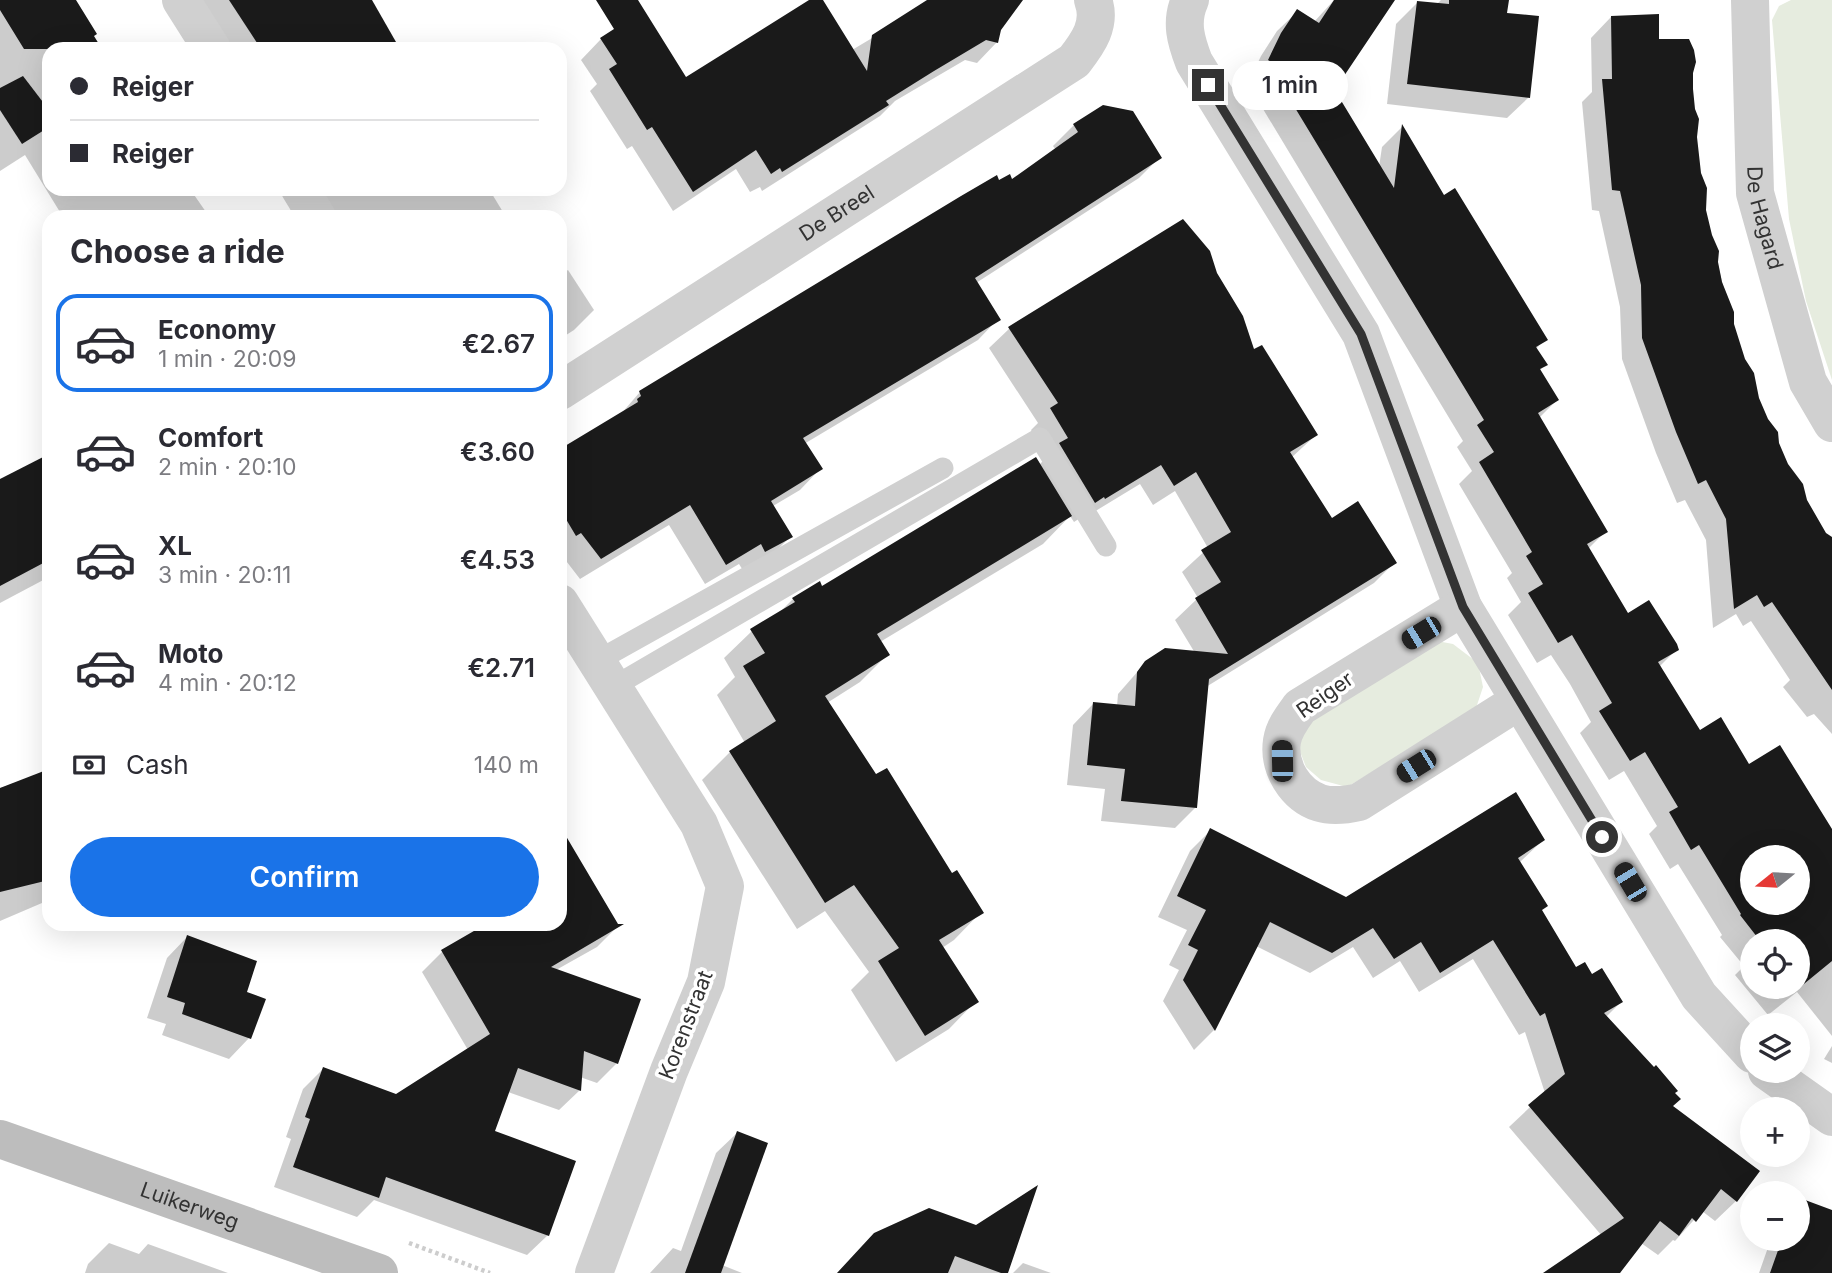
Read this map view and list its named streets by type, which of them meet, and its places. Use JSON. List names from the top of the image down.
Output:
{
  "streets": {
    "street": [
      "De Breel",
      "De Hagard",
      "Reiger",
      "Korenstraat",
      "Luikerweg"
    ]
  },
  "north": "left",
  "page": {
    "banner": ["Reiger", "Reiger"],
    "bubble": "1 min",
    "heading": "Choose a ride",
    "list": [
      {
        "name": "Economy",
        "note": "1 min · 20:09",
        "value": "€2.67"
      },
      {
        "name": "Comfort",
        "note": "2 min · 20:10",
        "value": "€3.60"
      },
      {
        "name": "XL",
        "note": "3 min · 20:11",
        "value": "€4.53"
      },
      {
        "name": "Moto",
        "note": "4 min · 20:12",
        "value": "€2.71"
      }
    ],
    "pay": ["Cash", "140 m"],
    "buttons": "Confirm",
    "map_buttons": ["+", "−"]
  }
}
